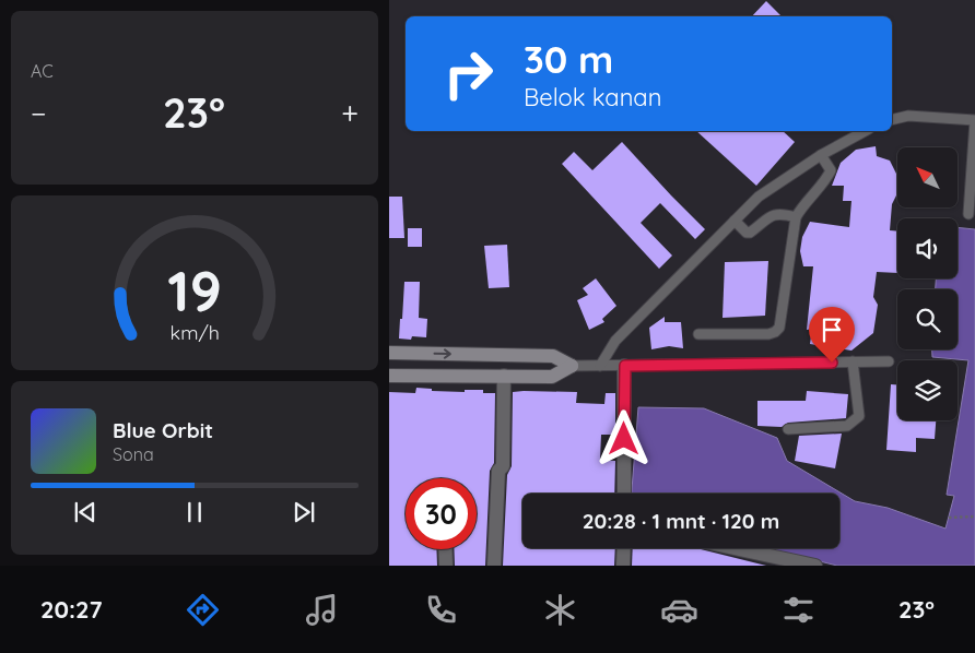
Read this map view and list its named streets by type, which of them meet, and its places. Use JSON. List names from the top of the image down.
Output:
{
  "north": "top left",
  "page": {
    "tile": "AC",
    "turn": ["30 m", "Belok kanan"],
    "heat": ["−", "23°", "+"],
    "song": ["Blue Orbit", "Sona"],
    "limit": "30",
    "trip": "20:28 · 1 mnt · 120 m",
    "tabs": ["20:27", "23°"],
    "gauge": ["19", "km/h"]
  }
}
